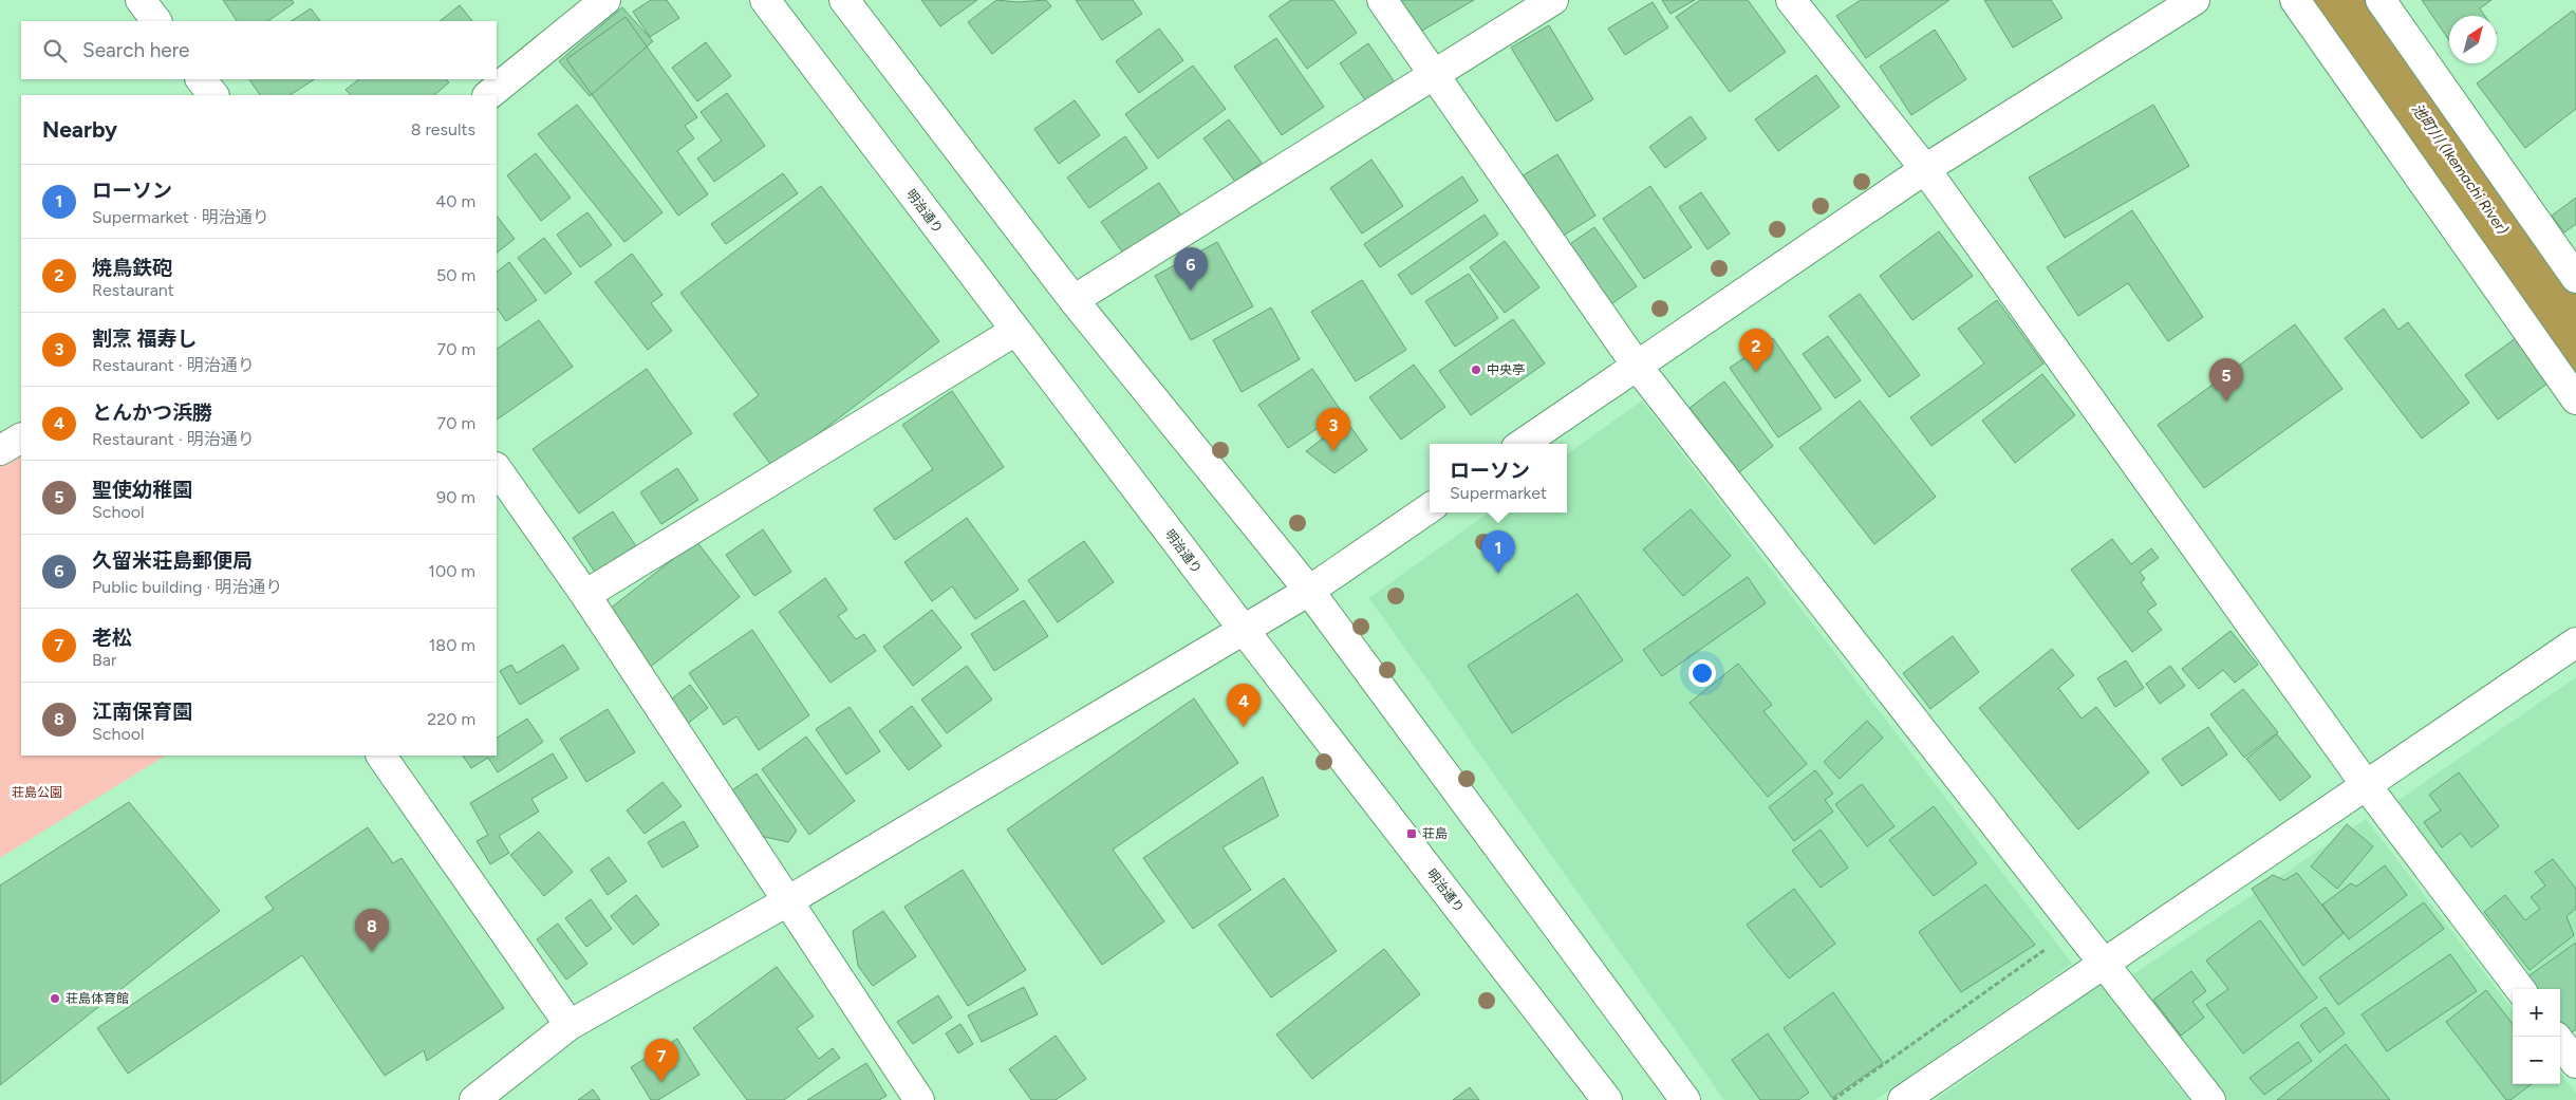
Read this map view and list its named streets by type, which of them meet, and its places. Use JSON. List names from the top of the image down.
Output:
{
  "streets": {
    "street": ["明治通り"]
  },
  "water": ["池町川 (Ikemachi River)"],
  "parks": ["荘島公園"],
  "places": {
    "other": ["中央亭", "荘島体育館"],
    "transit": ["荘島"]
  },
  "north": "top right",
  "page": {
    "search": "Search here",
    "heading": ["Nearby", "8 results"],
    "list": [
      {
        "mark": "1",
        "name": "ローソン",
        "note": "Supermarket · 明治通り",
        "value": "40 m"
      },
      {
        "mark": "2",
        "name": "焼鳥鉄砲",
        "note": "Restaurant",
        "value": "50 m"
      },
      {
        "mark": "3",
        "name": "割烹 福寿し",
        "note": "Restaurant · 明治通り",
        "value": "70 m"
      },
      {
        "mark": "4",
        "name": "とんかつ浜勝",
        "note": "Restaurant · 明治通り",
        "value": "70 m"
      },
      {
        "mark": "5",
        "name": "聖使幼稚園",
        "note": "School",
        "value": "90 m"
      },
      {
        "mark": "6",
        "name": "久留米荘島郵便局",
        "note": "Public building · 明治通り",
        "value": "100 m"
      },
      {
        "mark": "7",
        "name": "老松",
        "note": "Bar",
        "value": "180 m"
      },
      {
        "mark": "8",
        "name": "江南保育園",
        "note": "School",
        "value": "220 m"
      }
    ],
    "pins": [
      "6",
      "2",
      "5",
      "3",
      "1",
      "4",
      "8",
      "7"
    ],
    "popup": ["ローソン", "Supermarket"],
    "map_buttons": ["+", "−"]
  }
}
